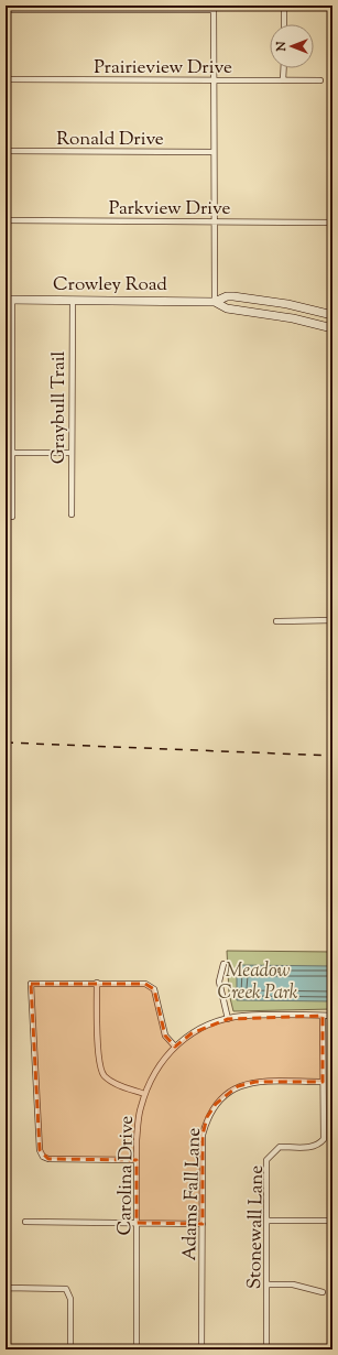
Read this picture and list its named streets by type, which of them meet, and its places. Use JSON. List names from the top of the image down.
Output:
{
  "streets": {
    "main road": ["Crowley Road"],
    "street": [
      "Prairieview Drive",
      "Ronald Drive",
      "Parkview Drive",
      "Graybull Trail",
      "Carolina Drive",
      "Adams Fall Lane",
      "Stonewall Lane"
    ]
  },
  "crossings": [
    ["Crowley Road", "Graybull Trail"],
    ["Carolina Drive", "Stonewall Lane"],
    ["Adams Fall Lane", "Stonewall Lane"]
  ],
  "parks": ["Meadow Creek Park"],
  "north": "left"
}
